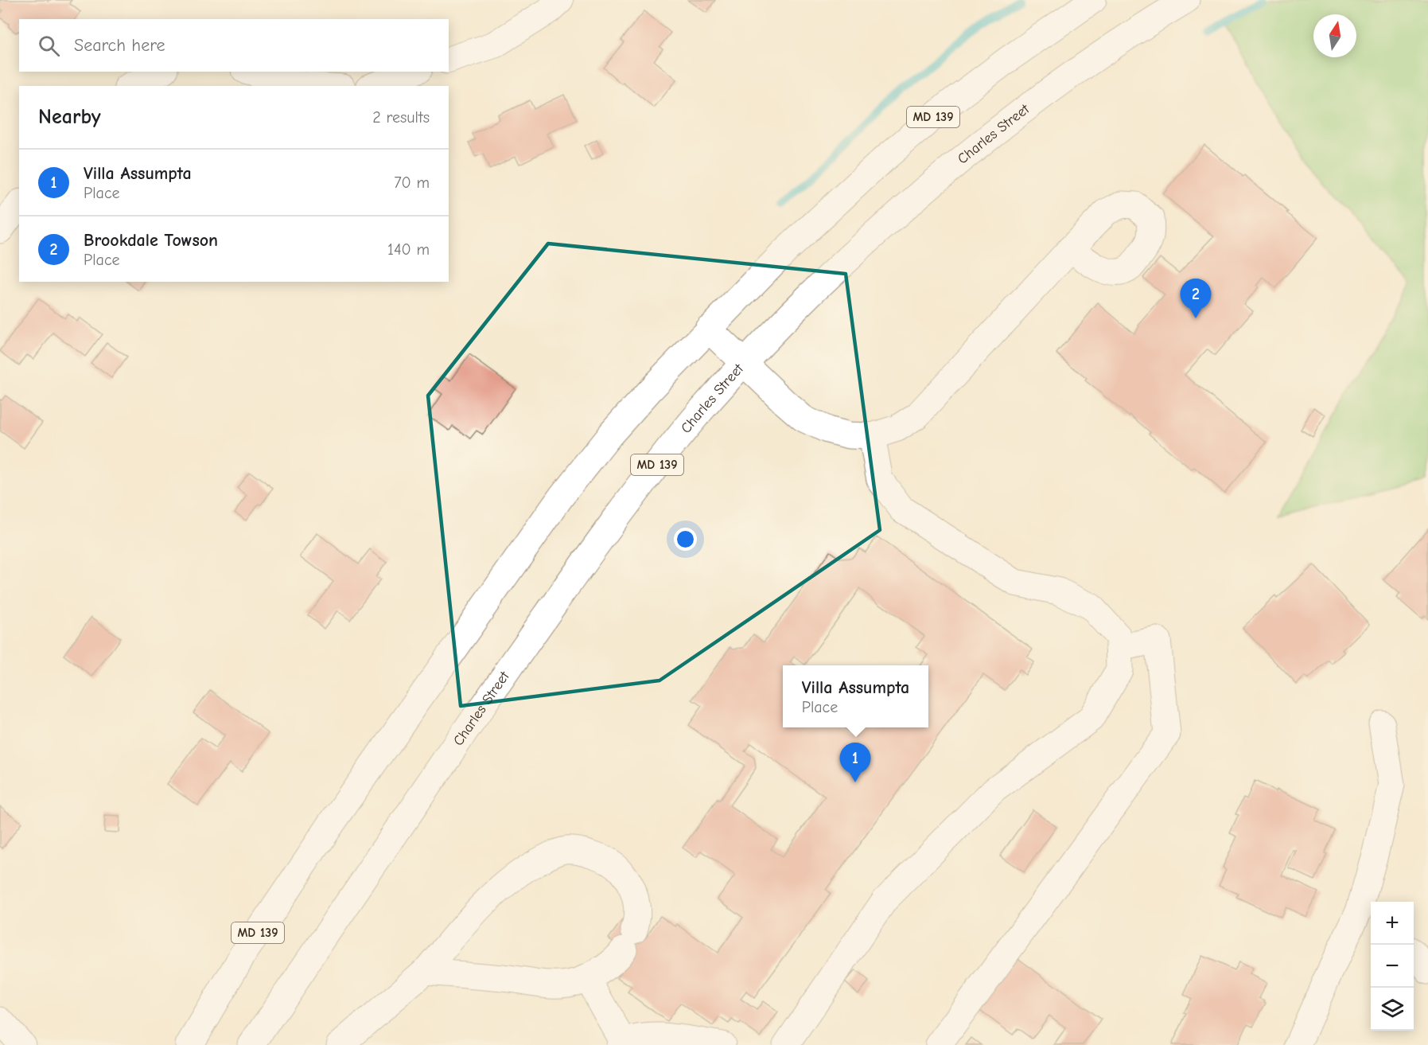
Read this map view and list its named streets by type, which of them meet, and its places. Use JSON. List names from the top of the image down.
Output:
{
  "streets": {
    "main road": ["MD 139", "Charles Street"]
  },
  "north": "top",
  "page": {
    "search": "Search here",
    "heading": ["Nearby", "2 results"],
    "list": [
      {
        "mark": "1",
        "name": "Villa Assumpta",
        "note": "Place",
        "value": "70 m"
      },
      {
        "mark": "2",
        "name": "Brookdale Towson",
        "note": "Place",
        "value": "140 m"
      }
    ],
    "pins": ["2", "1"],
    "popup": ["Villa Assumpta", "Place"],
    "map_buttons": ["+", "−"]
  }
}
